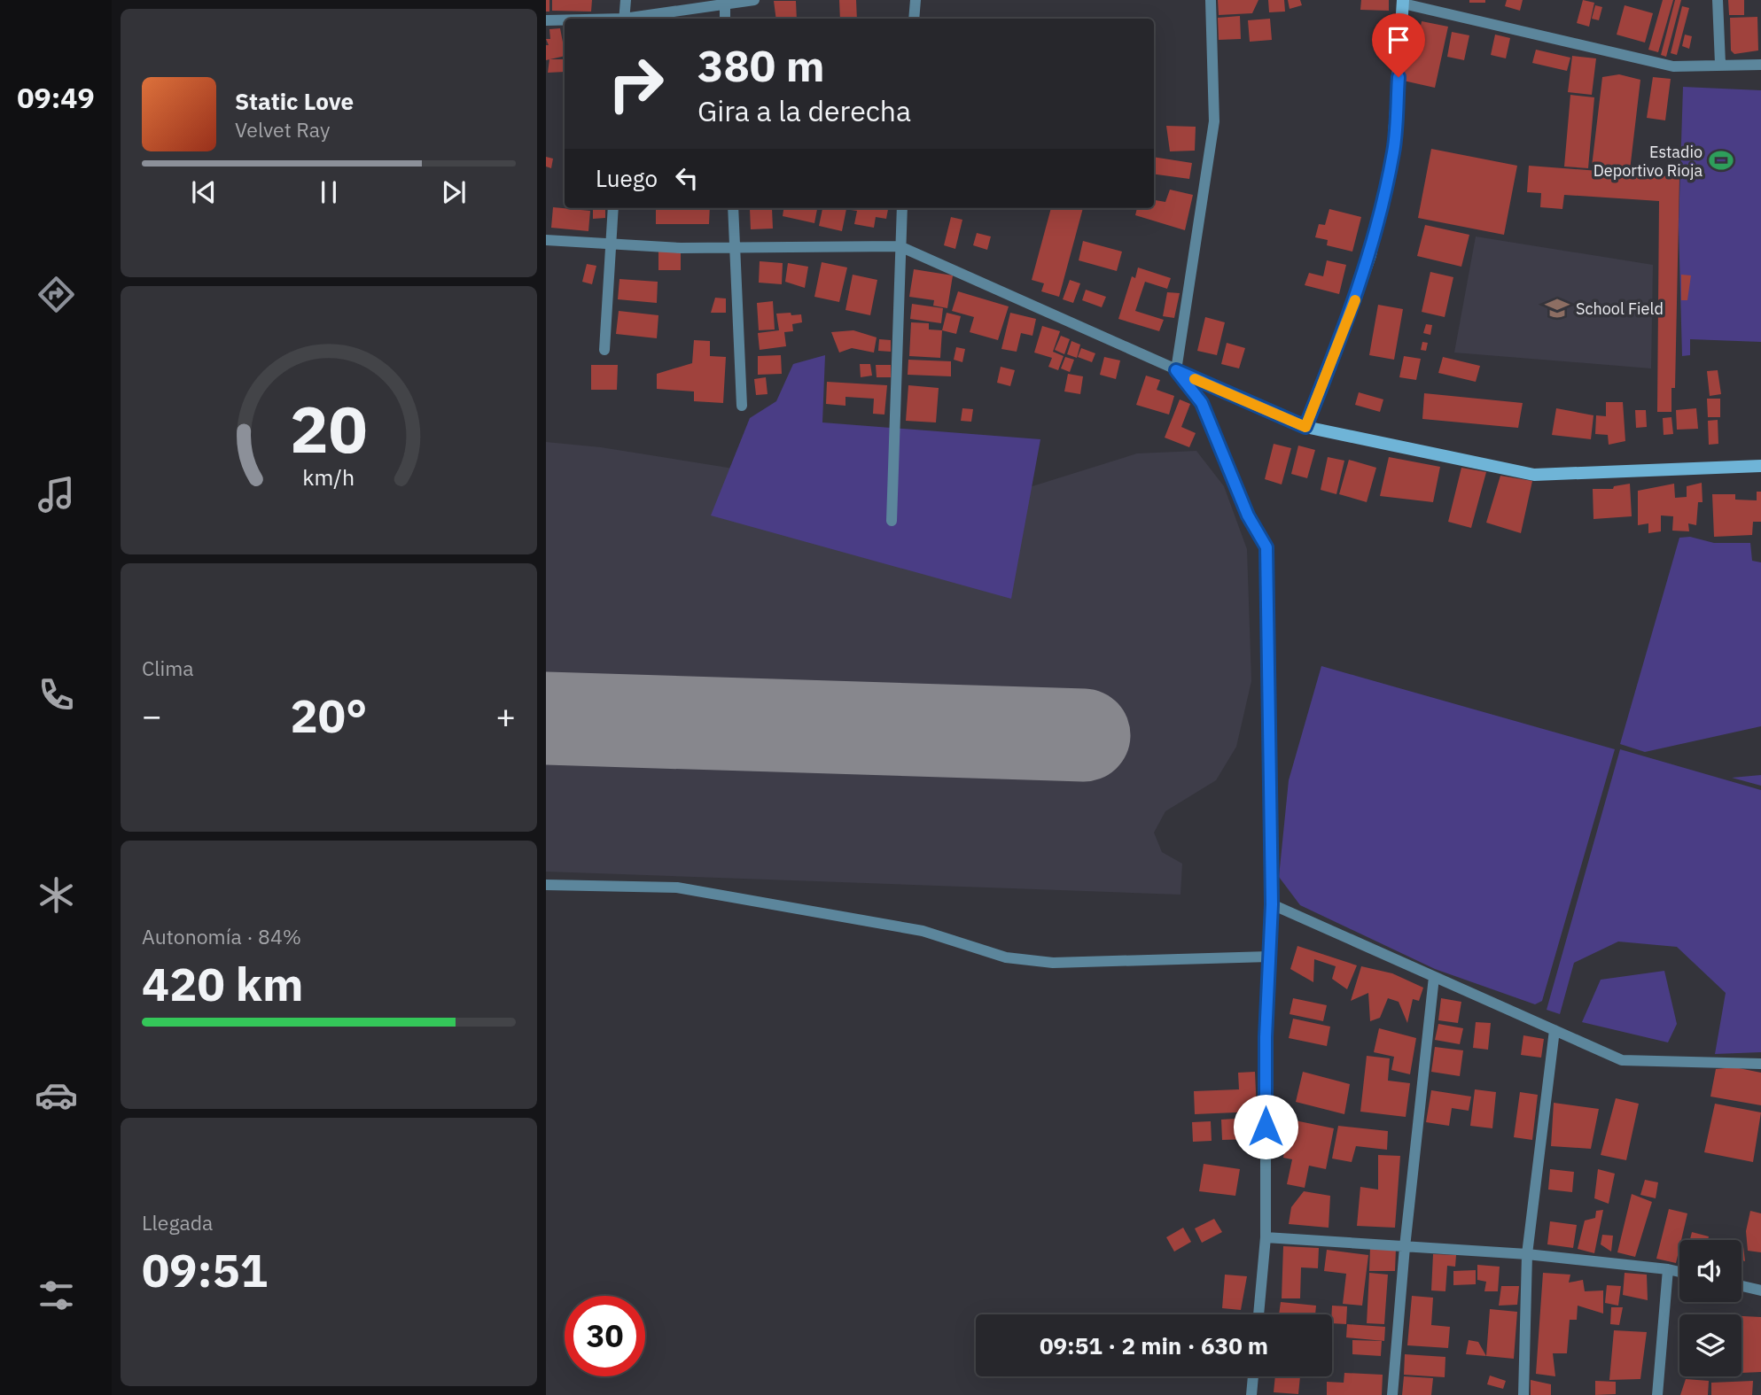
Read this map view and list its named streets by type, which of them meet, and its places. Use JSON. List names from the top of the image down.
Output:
{
  "places": {
    "sports": ["Estadio Deportivo Rioja"],
    "school or university": ["School Field"]
  },
  "page": {
    "tabs": "09:49",
    "turn": ["380 m", "Gira a la derecha"],
    "song": ["Static Love", "Velvet Ray"],
    "then": "Luego",
    "tile": [
      "Clima",
      ["Autonomía · 84%", "420 km"],
      ["Llegada", "09:51"]
    ],
    "heat": ["−", "20°", "+"],
    "limit": "30",
    "trip": "09:51 · 2 min · 630 m",
    "gauge": ["20", "km/h"]
  }
}
